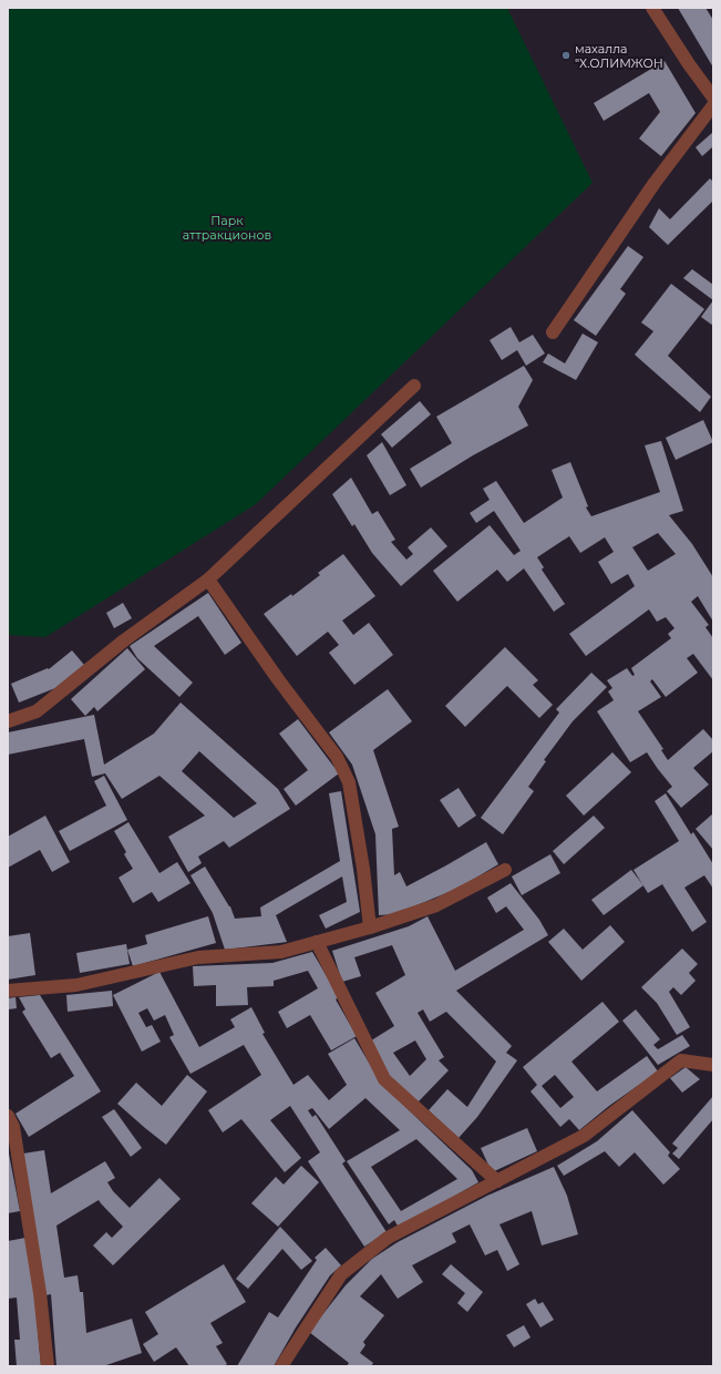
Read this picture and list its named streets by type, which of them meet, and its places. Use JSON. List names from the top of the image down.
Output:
{
  "parks": ["Парк аттракционов"],
  "places": ["махалла \"Х.ОЛИМЖОН"]
}
